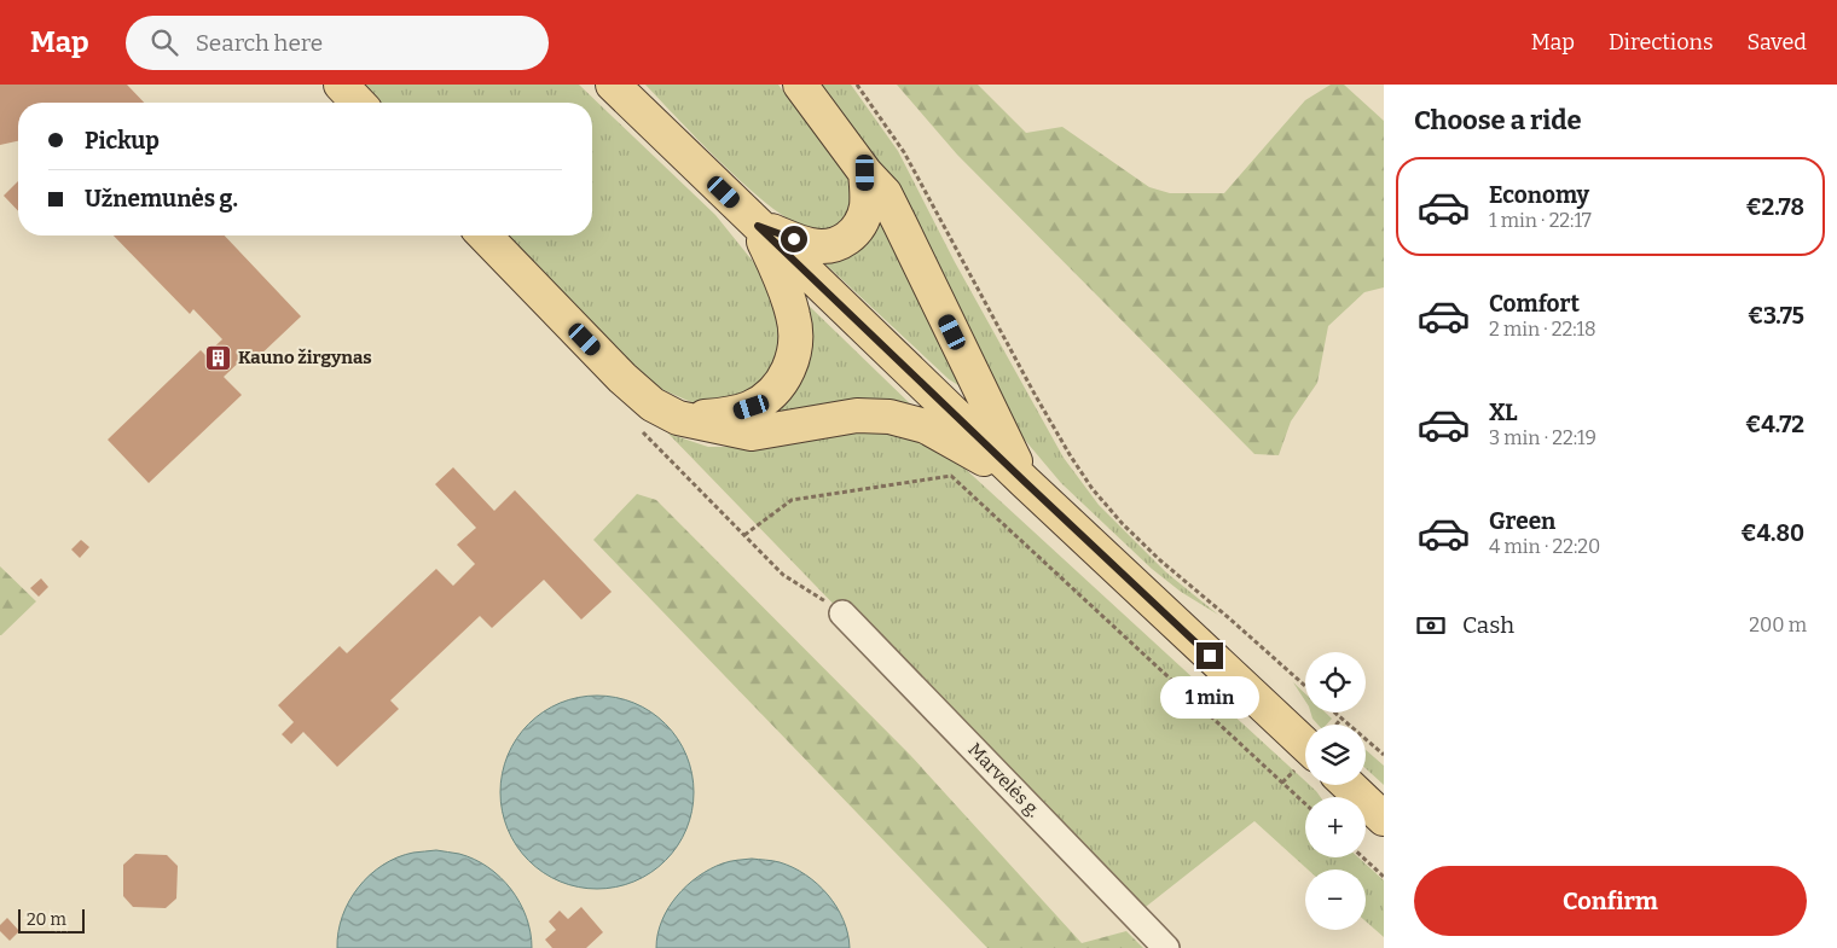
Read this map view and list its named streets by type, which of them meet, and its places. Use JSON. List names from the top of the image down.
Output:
{
  "streets": {
    "street": ["Marvelės g."]
  },
  "places": {
    "building": ["Kauno žirgynas"]
  },
  "scale_bar": "20 m",
  "page": {
    "header": "Map",
    "search": "Search here",
    "nav": ["Map", "Directions", "Saved"],
    "heading": "Choose a ride",
    "banner": ["Pickup", "Užnemunės g."],
    "list": [
      {
        "name": "Economy",
        "note": "1 min · 22:17",
        "value": "€2.78"
      },
      {
        "name": "Comfort",
        "note": "2 min · 22:18",
        "value": "€3.75"
      },
      {
        "name": "XL",
        "note": "3 min · 22:19",
        "value": "€4.72"
      },
      {
        "name": "Green",
        "note": "4 min · 22:20",
        "value": "€4.80"
      }
    ],
    "pay": ["Cash", "200 m"],
    "map_buttons": ["+", "−"],
    "bubble": "1 min",
    "buttons": "Confirm",
    "scale": "20 m"
  }
}
